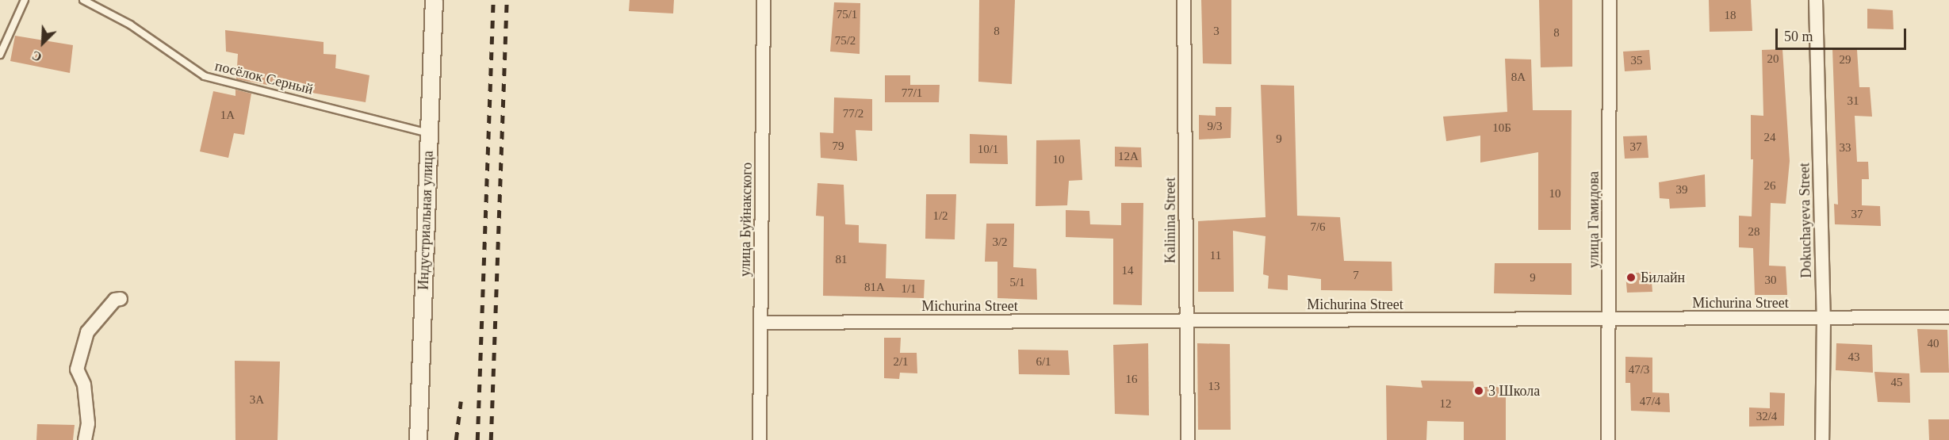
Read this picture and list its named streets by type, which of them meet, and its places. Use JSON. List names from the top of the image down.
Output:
{
  "streets": {
    "street": [
      "улица Буйнакского",
      "улица Гамидова",
      "Индустриальная улица",
      "Kalinina Street",
      "Dokuchayeva Street",
      "Michurina Street"
    ],
    "lane": ["посёлок Серный"]
  },
  "crossings": [
    ["посёлок Серный", "Индустриальная улица"],
    ["улица Буйнакского", "Michurina Street"],
    ["улица Гамидова", "Michurina Street"],
    ["Kalinina Street", "Michurina Street"],
    ["Dokuchayeva Street", "Michurina Street"]
  ],
  "places": ["Билайн", "3 Школа"],
  "house_numbers": [
    "75/1",
    "18",
    "8",
    "3",
    "8",
    "75/2",
    "20",
    "29",
    "35",
    "8А",
    "77/1",
    "31",
    "77/2",
    "1А",
    "9/3",
    "10Б",
    "24",
    "9",
    "79",
    "37",
    "33",
    "10/1",
    "12А",
    "10",
    "26",
    "39",
    "10",
    "37",
    "1/2",
    "7/6",
    "28",
    "3/2",
    "11",
    "81",
    "14",
    "7",
    "9",
    "30",
    "5/1",
    "81А",
    "1/1",
    "40",
    "43",
    "2/1",
    "6/1",
    "47/3",
    "16",
    "45",
    "13",
    "3А",
    "47/4",
    "12",
    "32/4"
  ],
  "scale_bar": "50 m",
  "north": "bottom left"
}
